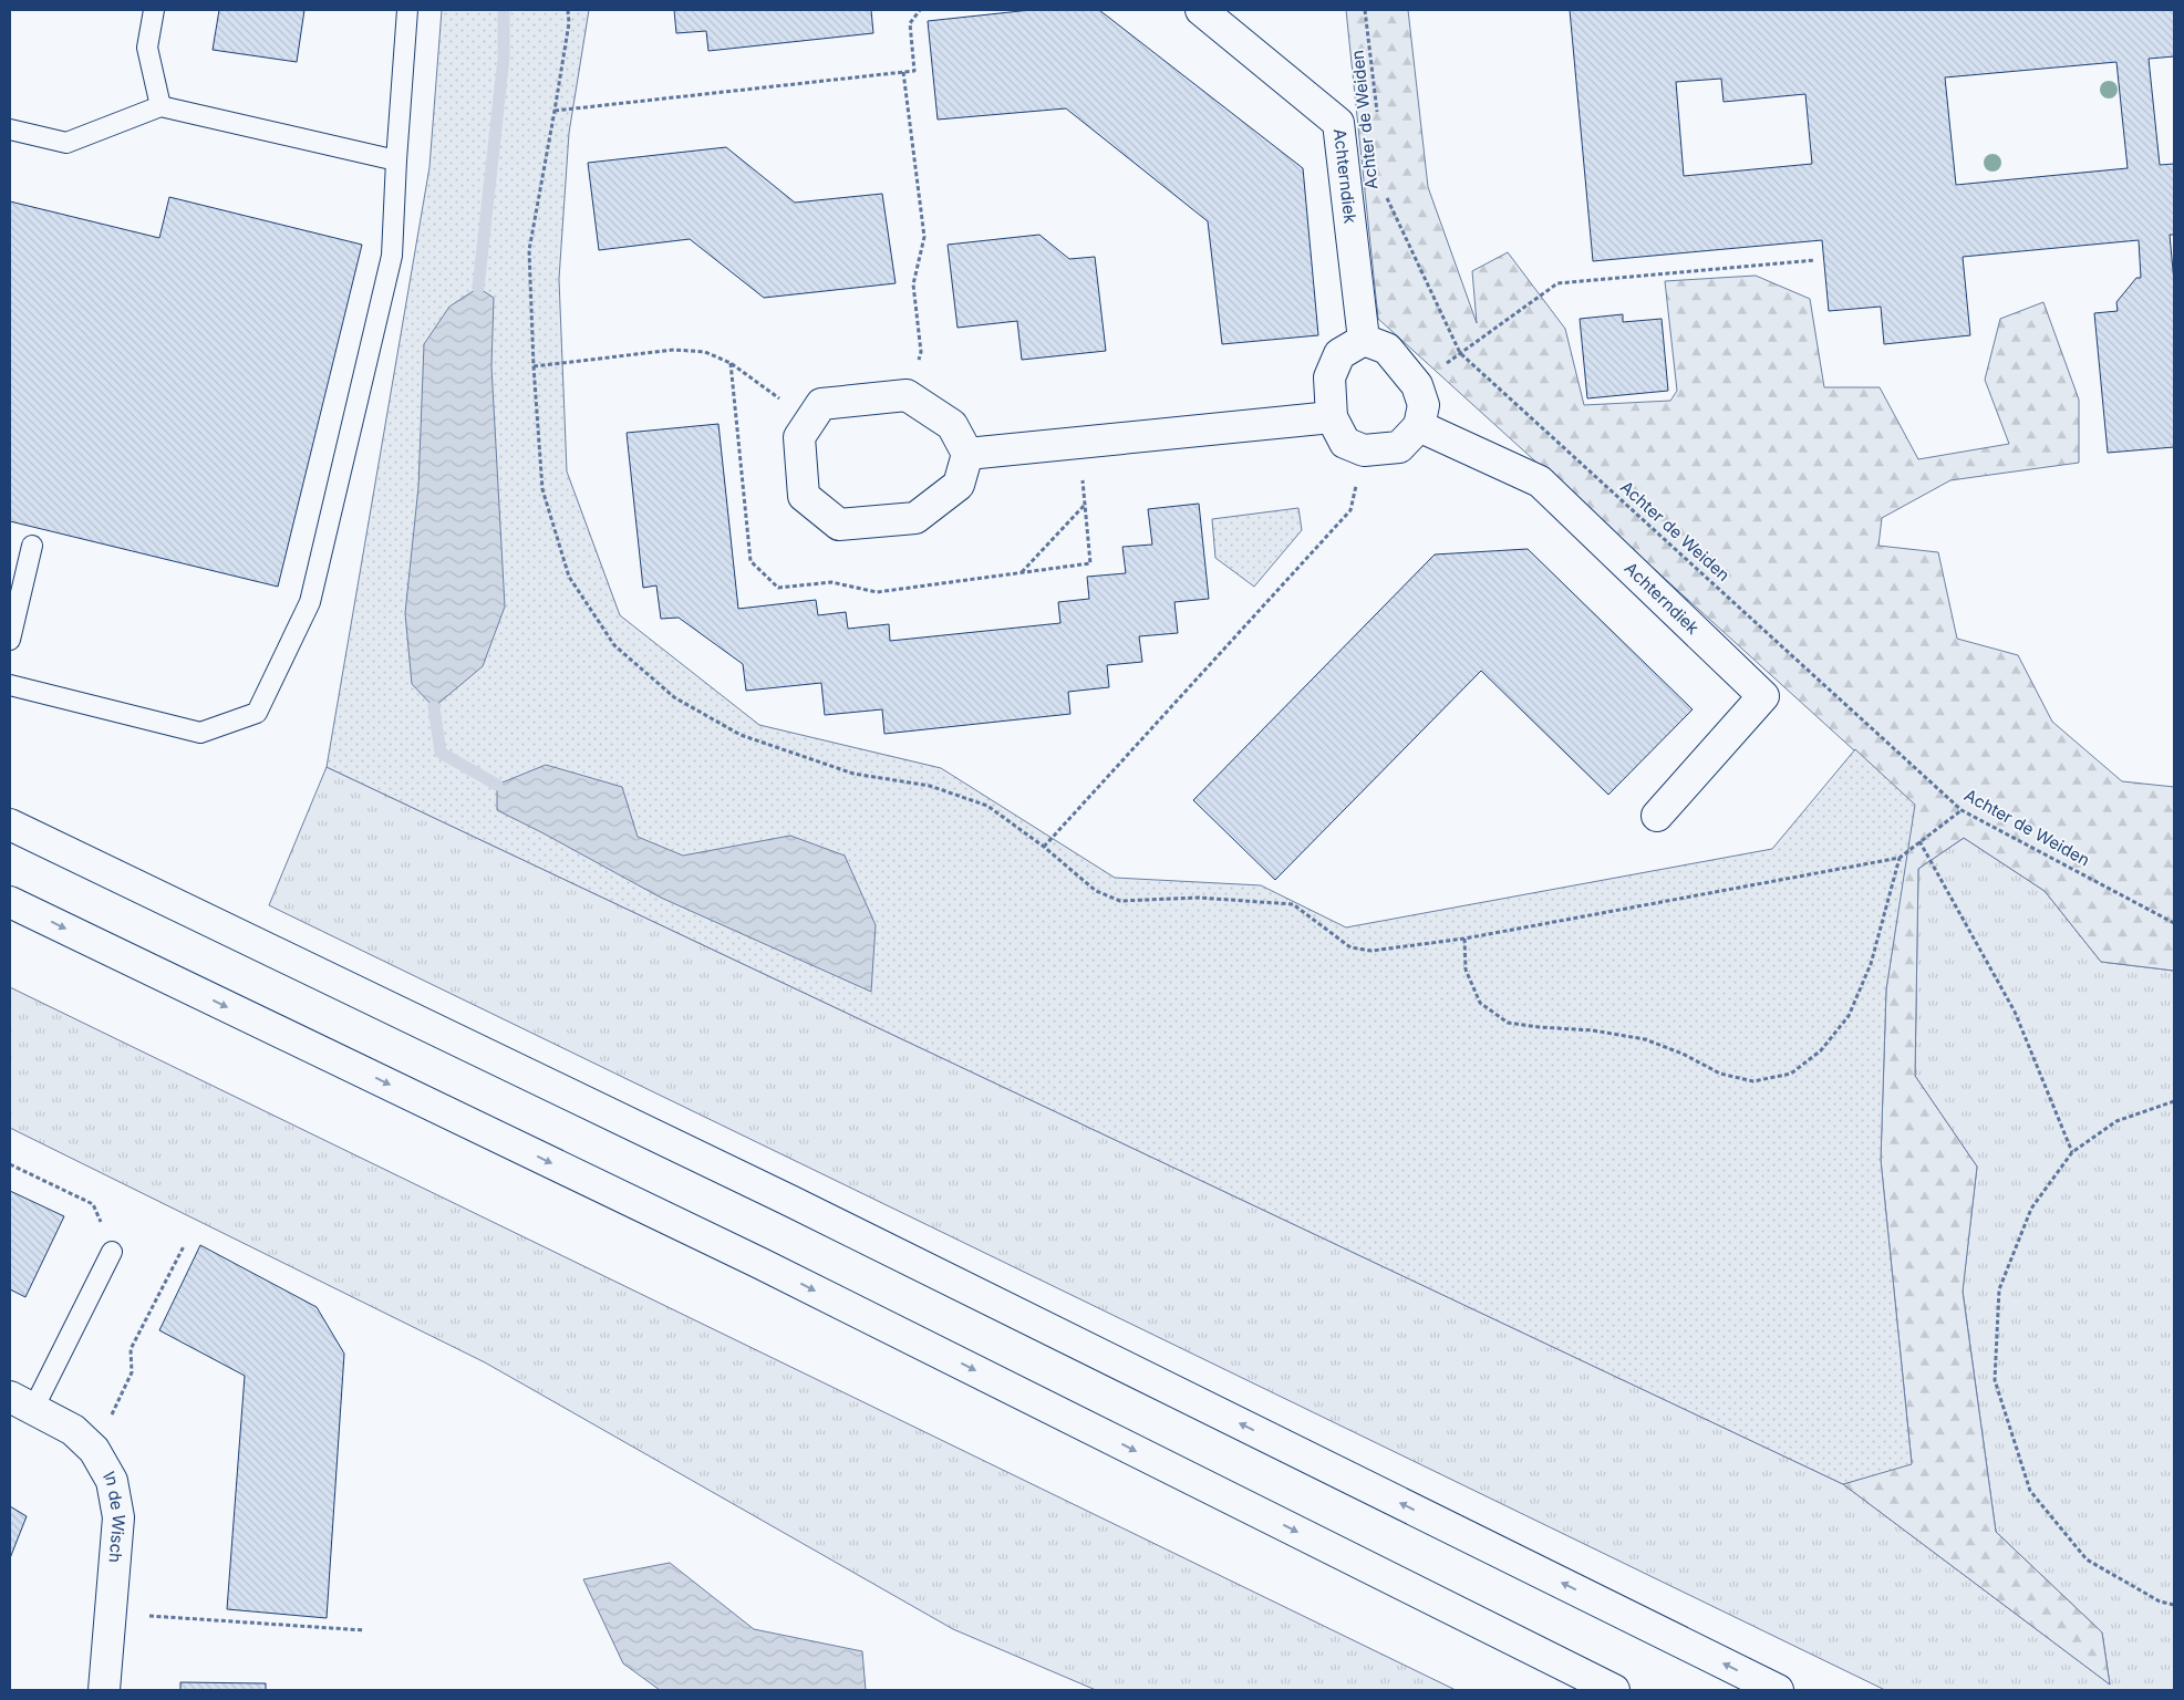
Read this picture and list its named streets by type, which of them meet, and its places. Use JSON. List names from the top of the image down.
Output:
{
  "streets": {
    "main road": ["Achterndiek", "In de Wisch"],
    "path": ["Achter de Weiden"]
  }
}
